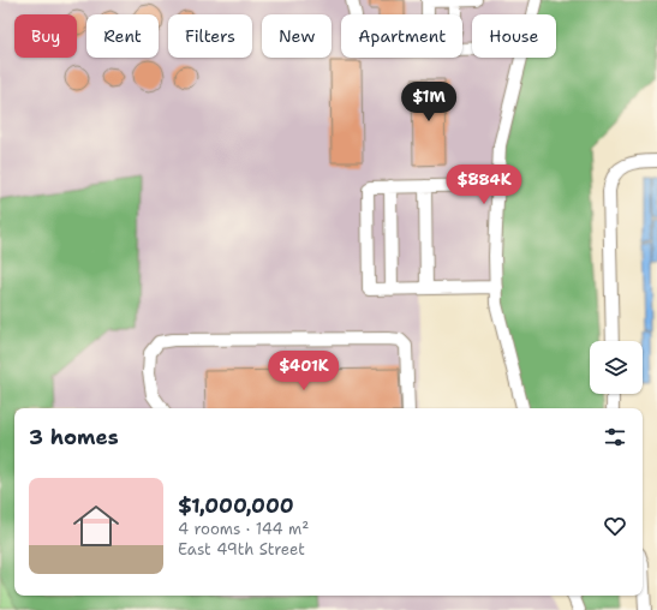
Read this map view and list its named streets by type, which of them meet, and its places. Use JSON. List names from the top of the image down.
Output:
{
  "page": {
    "chip": [
      "Buy",
      "Rent",
      "Filters",
      "New",
      "Apartment",
      "House"
    ],
    "price": ["$1M", "$884K", "$401K"],
    "heading": "3 homes",
    "list": [
      {
        "name": "$1,000,000",
        "note": "4 rooms · 144 m² · East 49th Street"
      }
    ]
  }
}
